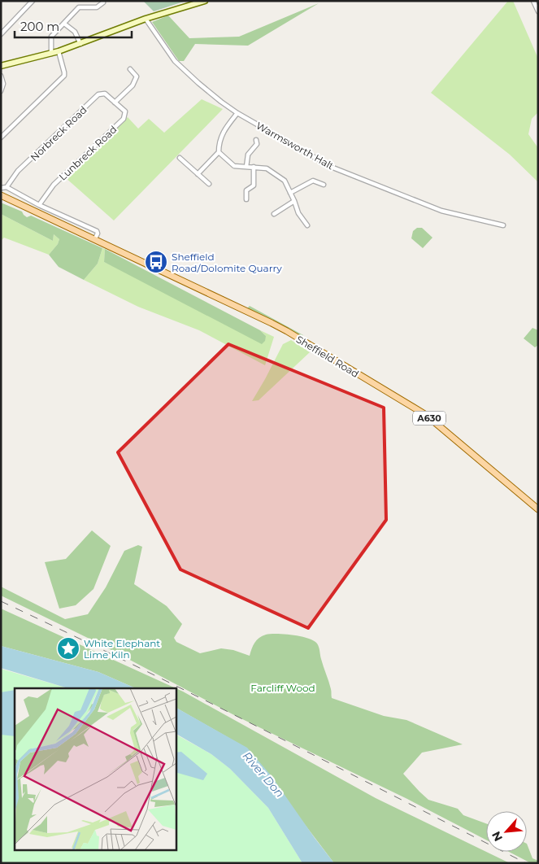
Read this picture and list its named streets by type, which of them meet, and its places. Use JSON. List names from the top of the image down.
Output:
{
  "streets": {
    "main road": ["Sheffield Road", "A630"],
    "street": ["Norbreck Road", "Warmsworth Halt", "Lunbreck Road"]
  },
  "crossings": [
    ["Norbreck Road", "Lunbreck Road"],
    ["Norbreck Road", "Sheffield Road"],
    ["Lunbreck Road", "Sheffield Road"]
  ],
  "water": ["River Don"],
  "parks": ["Farcliff Wood"],
  "places": {
    "bus stop": ["Sheffield Road/Dolomite Quarry"],
    "place": ["White Elephant Lime Kiln"]
  },
  "scale_bar": "200 m",
  "north": "bottom left"
}
